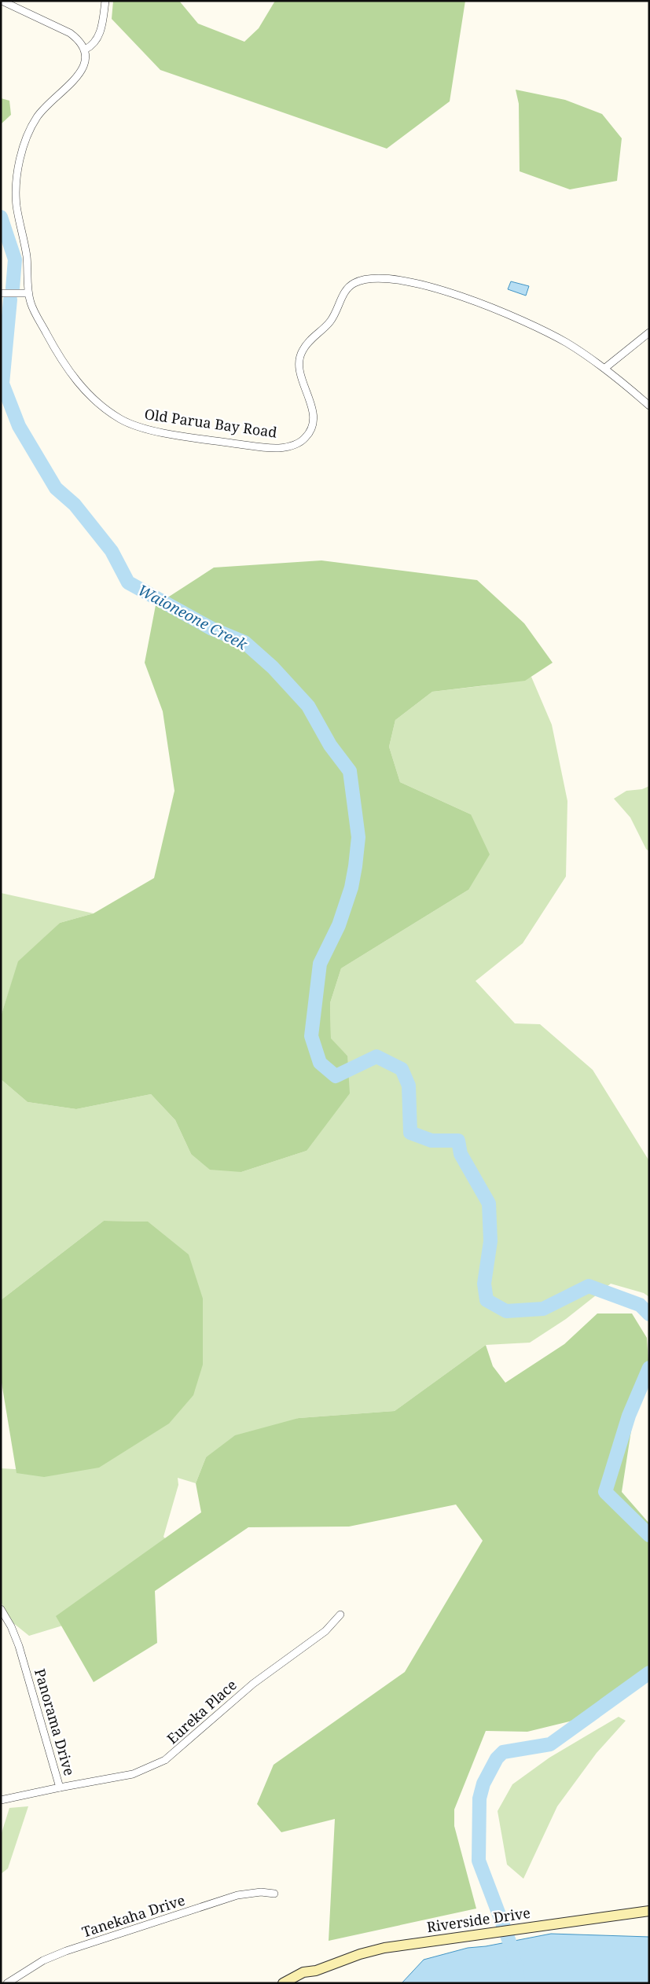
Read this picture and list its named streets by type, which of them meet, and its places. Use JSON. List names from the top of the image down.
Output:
{
  "streets": {
    "main road": ["Riverside Drive"],
    "street": [
      "Old Parua Bay Road",
      "Eureka Place",
      "Panorama Drive",
      "Tanekaha Drive"
    ]
  },
  "crossings": [
    ["Eureka Place", "Panorama Drive"]
  ],
  "water": ["Waioneone Creek"]
}
